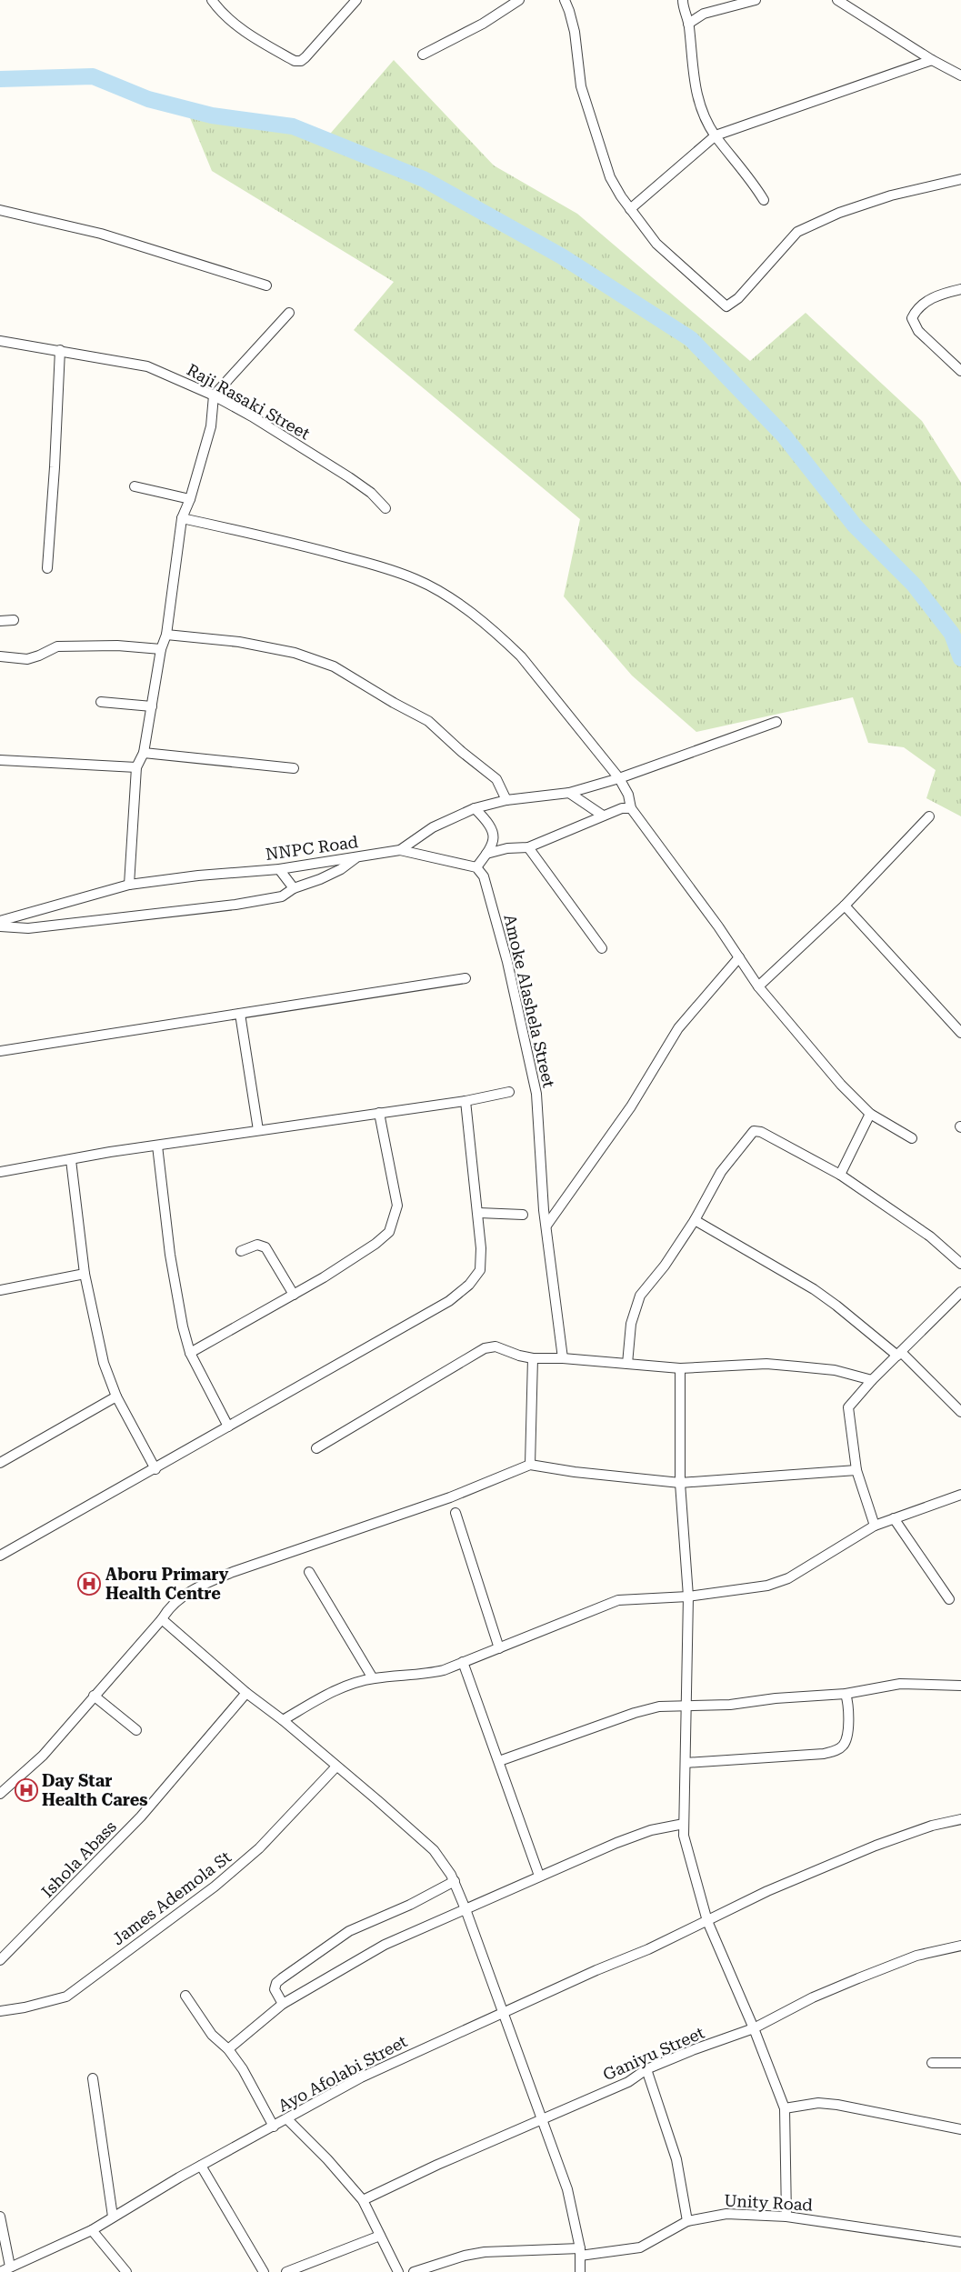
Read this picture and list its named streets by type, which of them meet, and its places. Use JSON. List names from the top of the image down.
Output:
{
  "streets": {
    "street": [
      "Raji Rasaki Street",
      "NNPC Road",
      "Amoke Alashela Street",
      "Ishola Abass",
      "James Ademola St",
      "Ganiyu Street",
      "Ayo Afolabi Street",
      "Unity Road"
    ]
  },
  "places": {
    "hospital": ["Aboru Primary Health Centre", "Day Star Health Cares"]
  }
}
